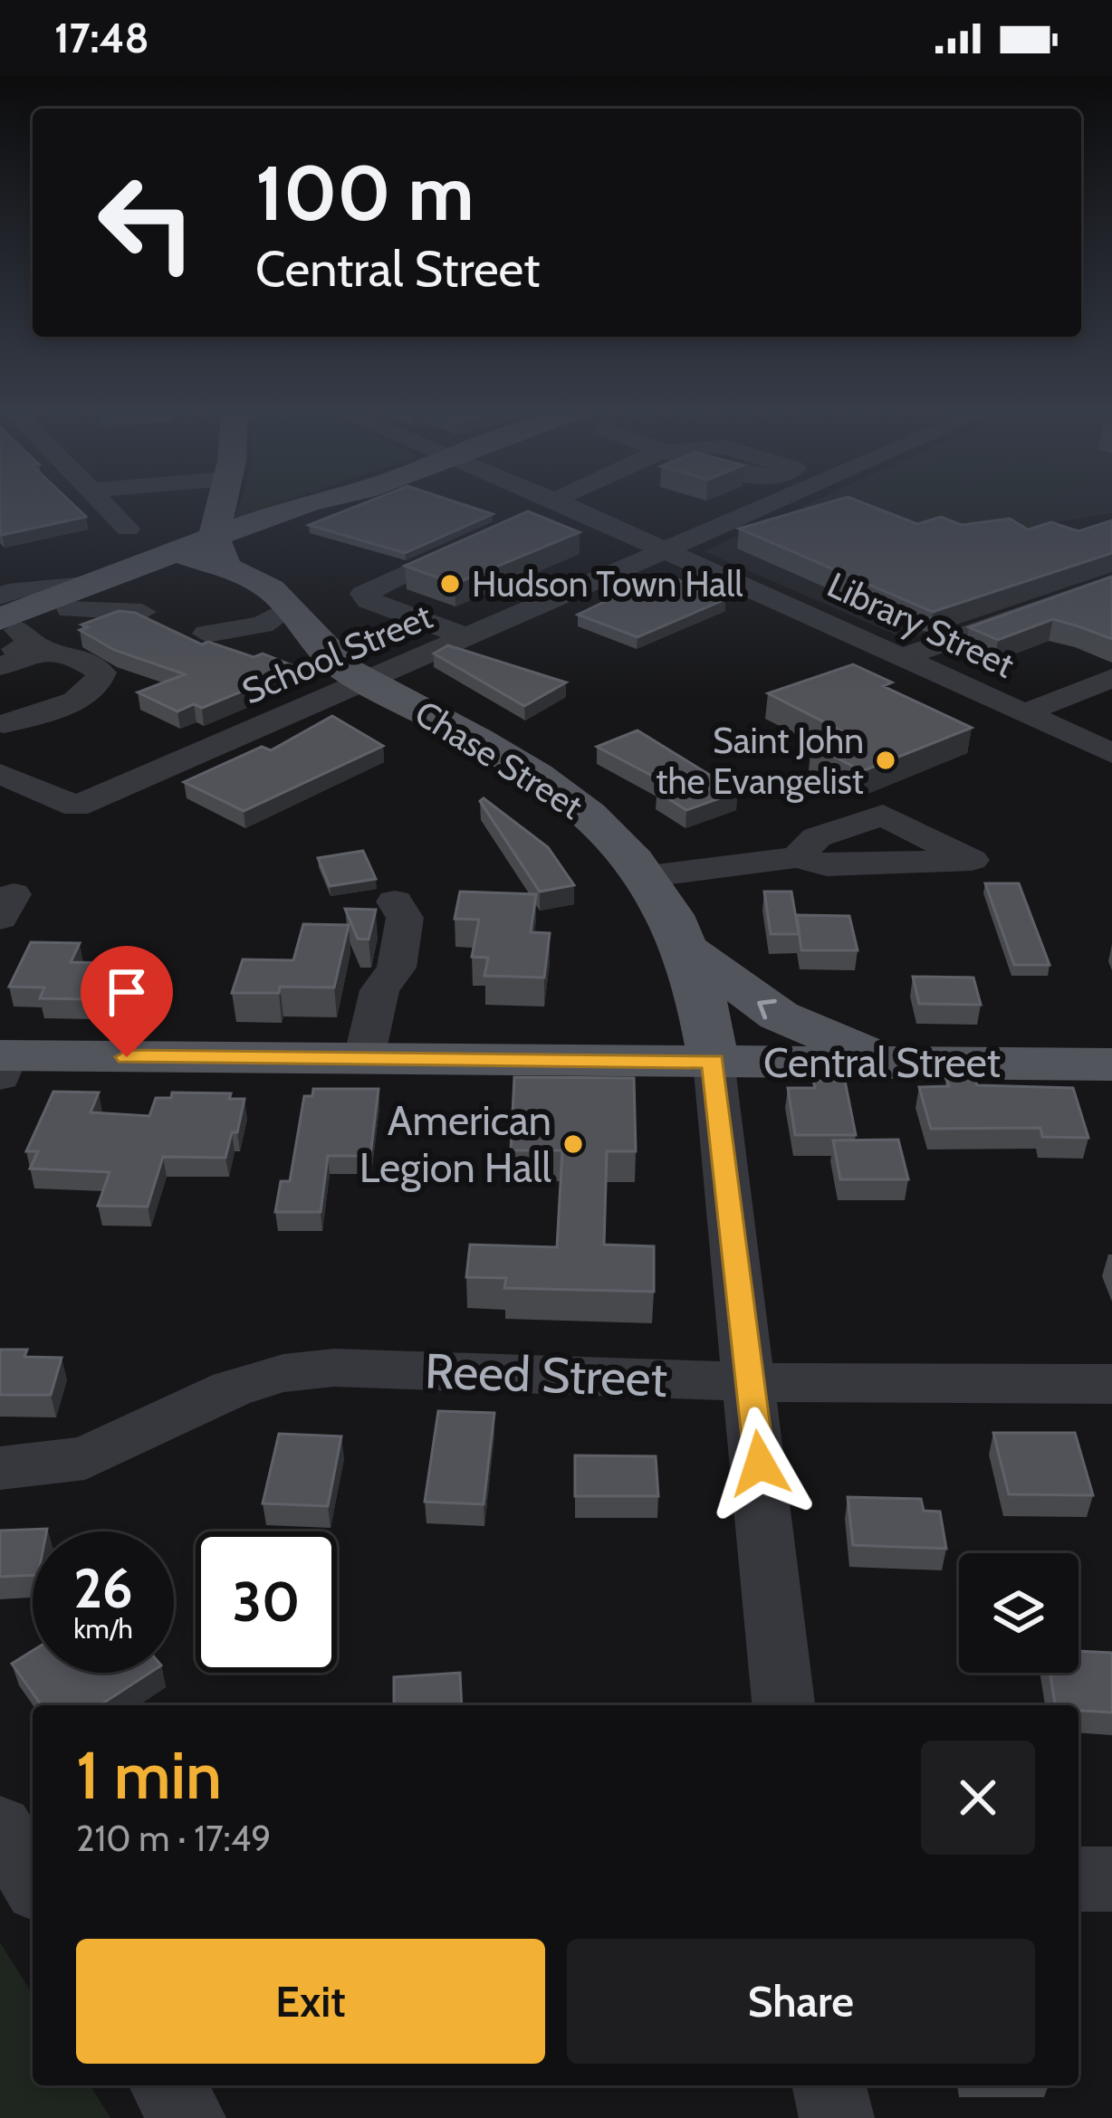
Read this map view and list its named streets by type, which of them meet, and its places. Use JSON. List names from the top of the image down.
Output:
{
  "streets": {
    "main road": ["Chase Street", "Central Street"],
    "street": ["Library Street", "School Street", "Reed Street"]
  },
  "crossings": [
    ["Library Street", "School Street"],
    ["School Street", "Chase Street"],
    ["Chase Street", "Central Street"]
  ],
  "places": ["Hudson Town Hall", "Saint John the Evangelist", "American Legion Hall"],
  "page": {
    "status": "17:48",
    "turn": ["100 m", "Central Street"],
    "speed": "26 km/h",
    "limit": "30",
    "heading": ["1 min", "210 m · 17:49"],
    "buttons": ["Exit", "Share"]
  }
}
